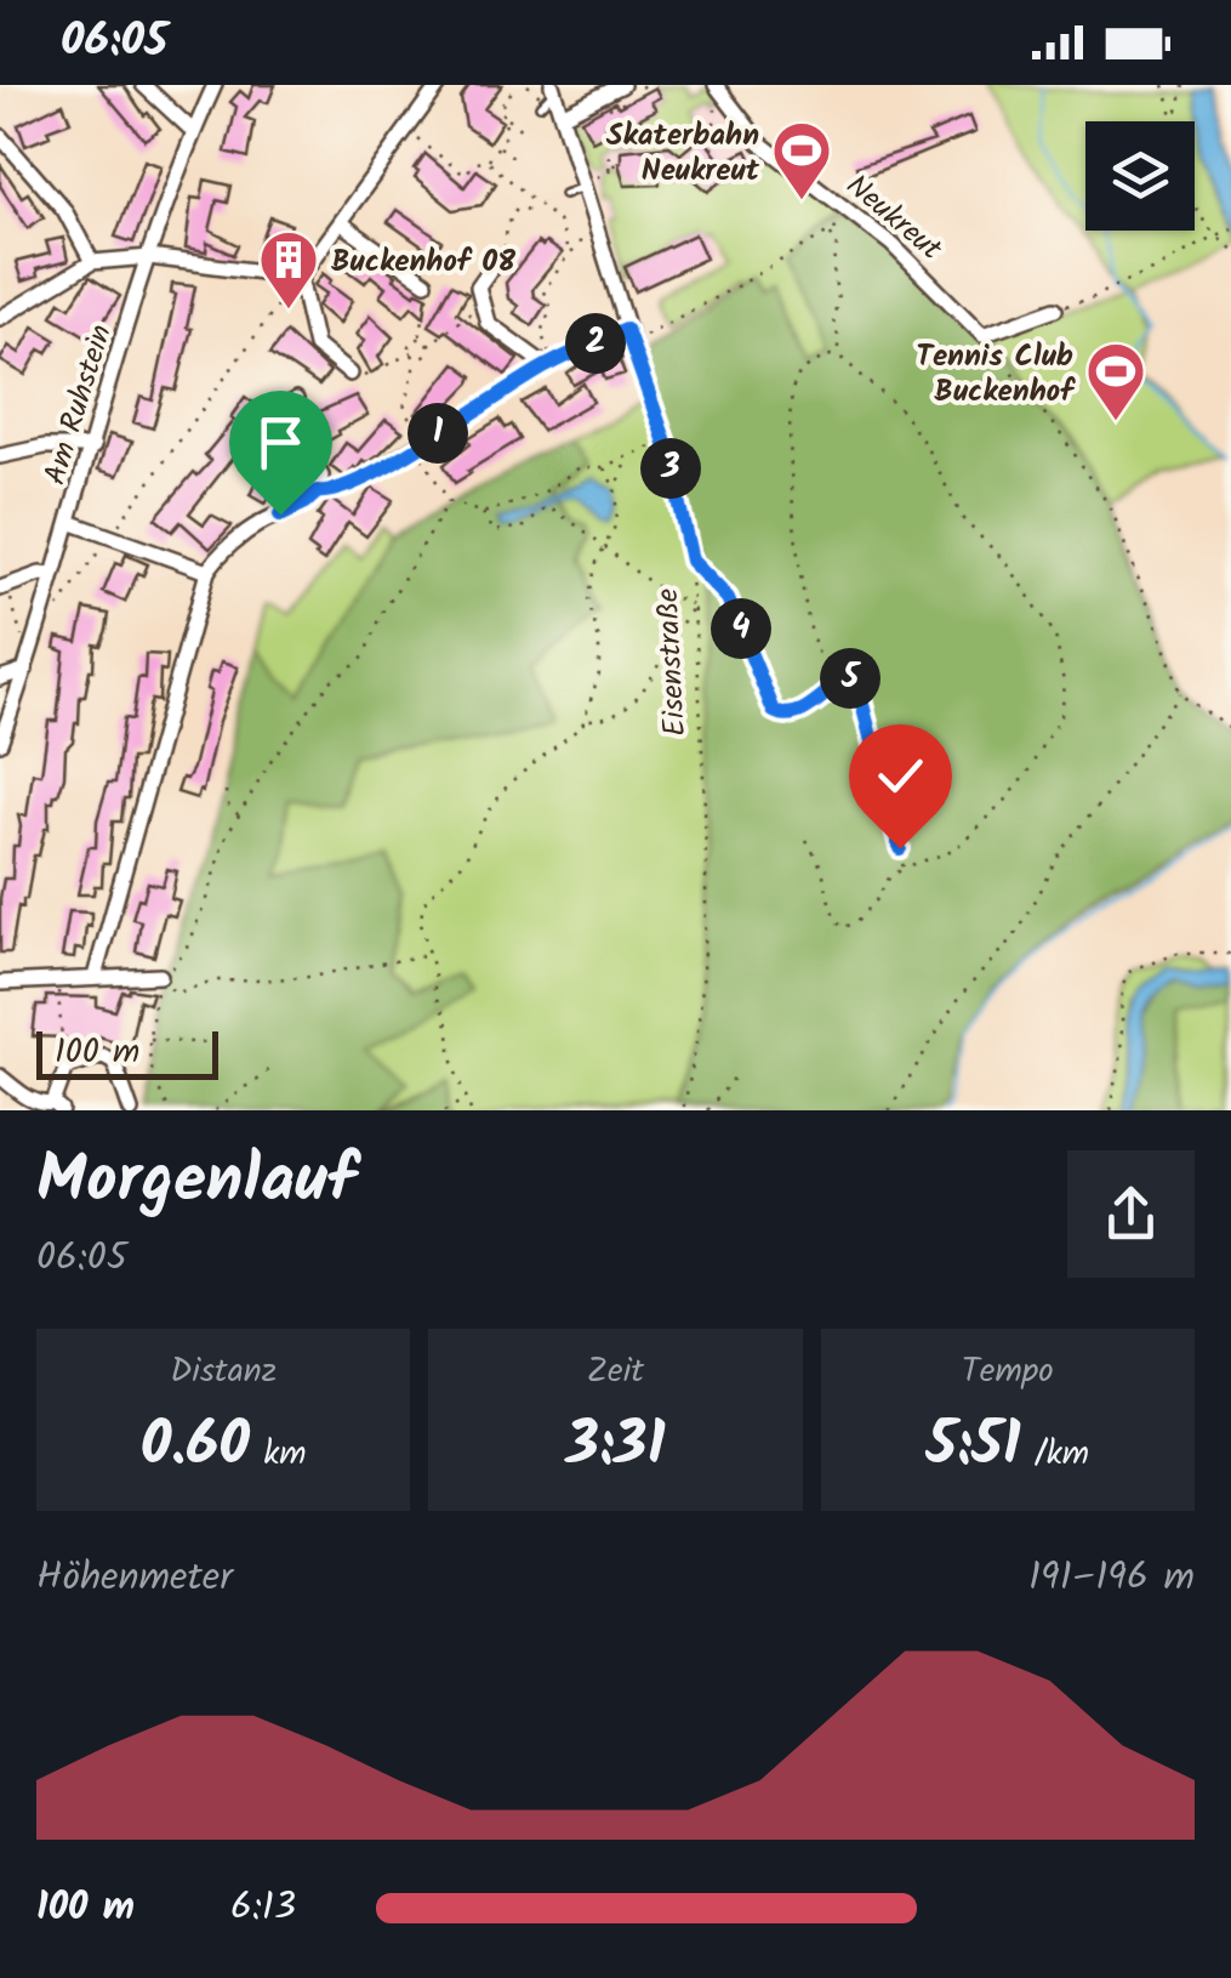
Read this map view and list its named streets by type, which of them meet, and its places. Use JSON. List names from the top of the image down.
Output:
{
  "streets": {
    "street": ["Neukreut", "Am Ruhstein"],
    "path": ["Eisenstraße"]
  },
  "places": {
    "sports": ["Skaterbahn Neukreut", "Tennis Club Buckenhof"],
    "building": ["Buckenhof 08"]
  },
  "scale_bar": "100 m",
  "page": {
    "status": "06:05",
    "pins": [
      "2",
      "1",
      "3",
      "4",
      "5"
    ],
    "scale": "100 m",
    "heading": ["Morgenlauf", "06:05"],
    "stats": [
      ["Distanz", "0.60 km"],
      ["Zeit", "3:31"],
      ["Tempo", "5:51 /km"]
    ],
    "chart": ["Höhenmeter", "191–196 m"],
    "list": [
      {
        "name": "100 m",
        "note": "6:13"
      }
    ]
  }
}
